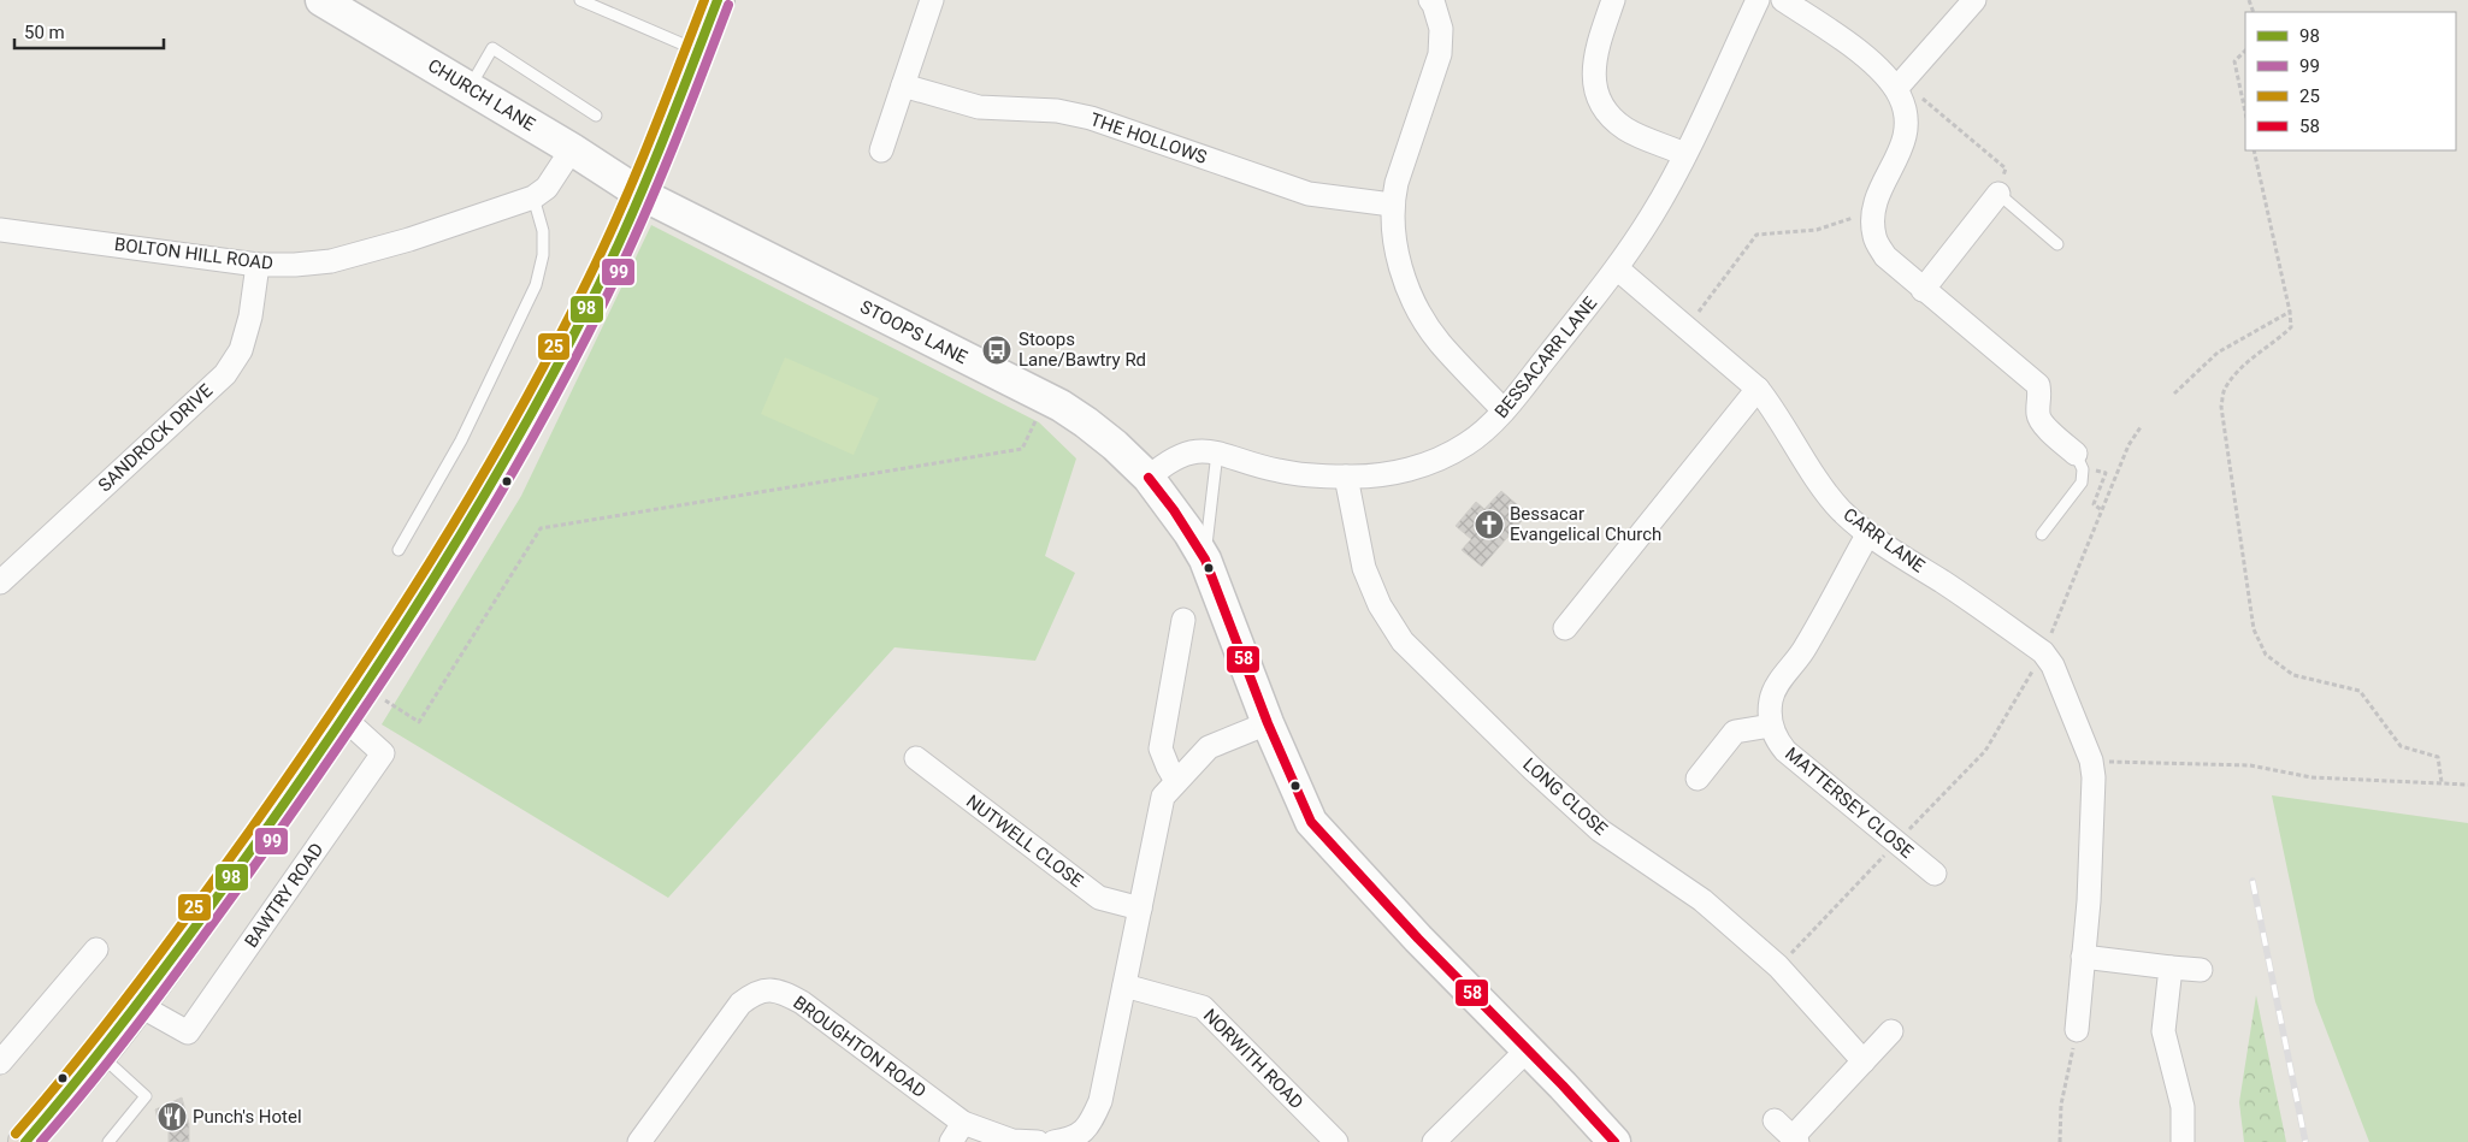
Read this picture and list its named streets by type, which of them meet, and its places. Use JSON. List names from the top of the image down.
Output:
{
  "streets": {
    "street": [
      "CHURCH LANE",
      "THE HOLLOWS",
      "BOLTON HILL ROAD",
      "STOOPS LANE",
      "BESSACARR LANE",
      "SANDROCK DRIVE",
      "CARR LANE",
      "LONG CLOSE",
      "MATTERSEY CLOSE",
      "NUTWELL CLOSE",
      "BAWTRY ROAD",
      "BROUGHTON ROAD",
      "NORWITH ROAD"
    ]
  },
  "crossings": [
    ["CHURCH LANE", "BOLTON HILL ROAD"],
    ["CHURCH LANE", "STOOPS LANE"],
    ["BOLTON HILL ROAD", "SANDROCK DRIVE"],
    ["STOOPS LANE", "BESSACARR LANE"],
    ["BESSACARR LANE", "CARR LANE"],
    ["BESSACARR LANE", "LONG CLOSE"]
  ],
  "places": {
    "bus stop": ["Stoops Lane/Bawtry Rd"],
    "church": ["Bessacar Evangelical Church"],
    "restaurant": ["Punch's Hotel"]
  },
  "lines": [
    "transit line 98",
    "transit line 25",
    "transit line 99",
    "transit line 58"
  ],
  "legend": [
    "98",
    "99",
    "25",
    "58"
  ],
  "scale_bar": "50 m"
}
